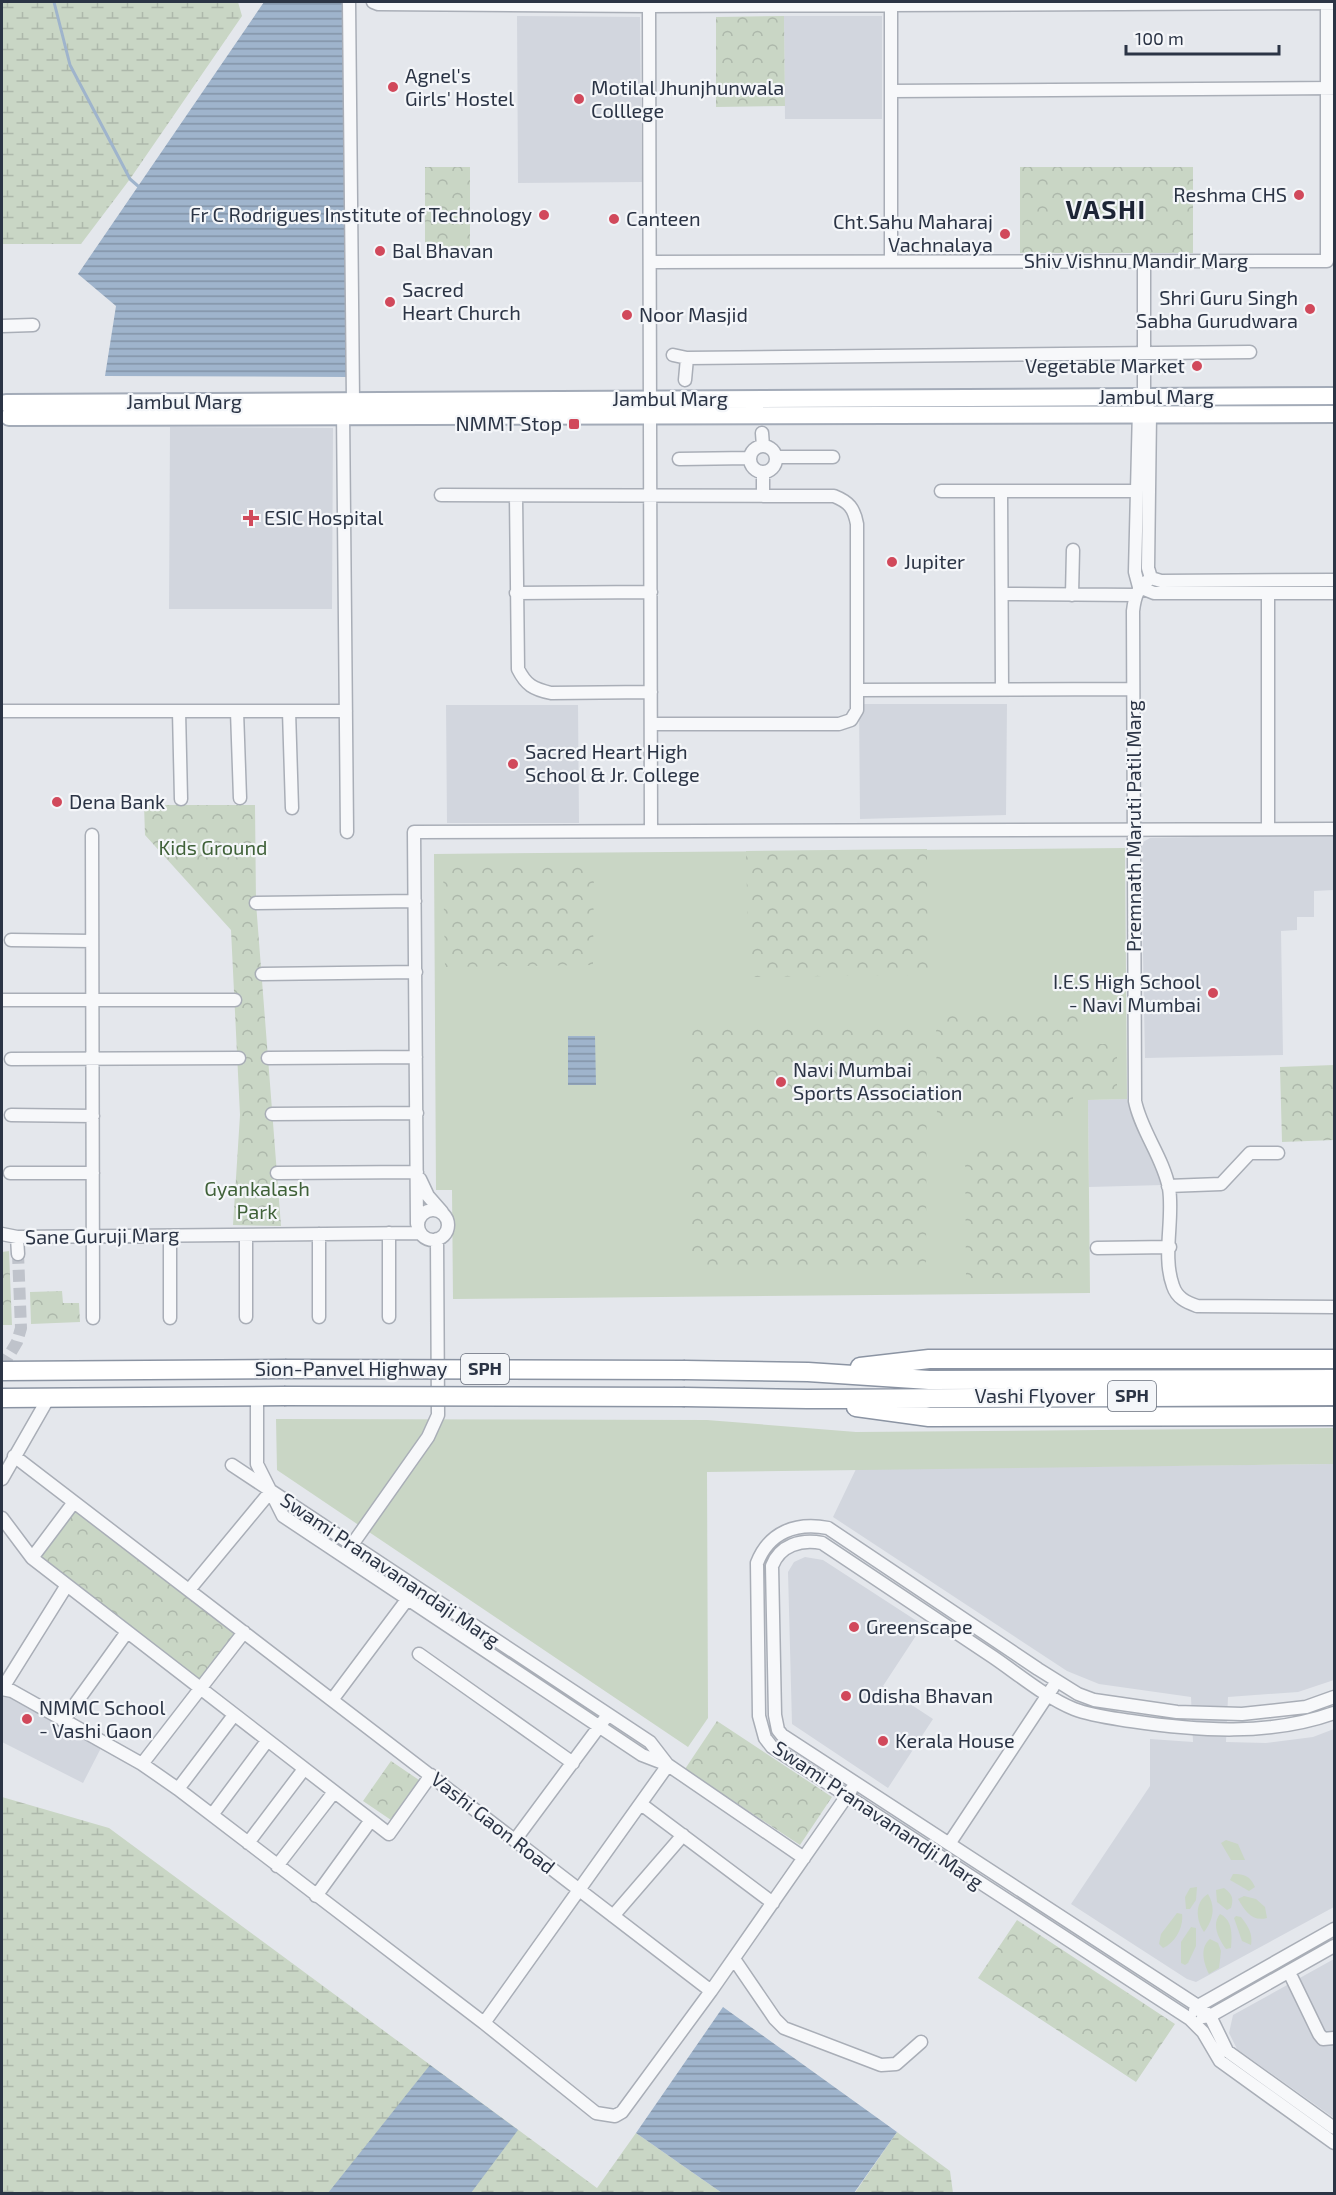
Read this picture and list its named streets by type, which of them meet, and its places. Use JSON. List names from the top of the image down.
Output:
{
  "streets": {
    "highway": ["Sion-Panvel Highway", "SPH", "Vashi Flyover"],
    "main road": ["Jambul Marg"],
    "street": [
      "Shiv Vishnu Mandir Marg",
      "Premnath Maruti Patil Marg",
      "Sane Guruji Marg",
      "Swami Pranavanandaji Marg",
      "Swami Pranavanandji Marg",
      "Vashi Gaon Road"
    ]
  },
  "crossings": [
    ["Shiv Vishnu Mandir Marg", "Premnath Maruti Patil Marg"],
    ["Jambul Marg", "Premnath Maruti Patil Marg"],
    ["Sion-Panvel Highway", "Vashi Flyover"]
  ],
  "districts": ["VASHI"],
  "parks": ["Kids Ground", "Gyankalash Park"],
  "places": {
    "other": [
      "Agnel's Girls' Hostel",
      "Motilal Jhunjhunwala Colllege",
      "Reshma CHS",
      "Fr C Rodrigues Institute of Technology",
      "Canteen",
      "Cht.Sahu Maharaj Vachnalaya",
      "Bal Bhavan",
      "Sacred Heart Church",
      "Shri Guru Singh Sabha Gurudwara",
      "Noor Masjid",
      "Vegetable Market",
      "Jupiter",
      "Sacred Heart High School & Jr. College",
      "Dena Bank",
      "I.E.S High School - Navi Mumbai",
      "Navi Mumbai Sports Association",
      "Greenscape",
      "Odisha Bhavan",
      "NMMC School - Vashi Gaon",
      "Kerala House"
    ],
    "transit": ["NMMT Stop"],
    "health": ["ESIC Hospital"]
  },
  "scale_bar": "100 m"
}
